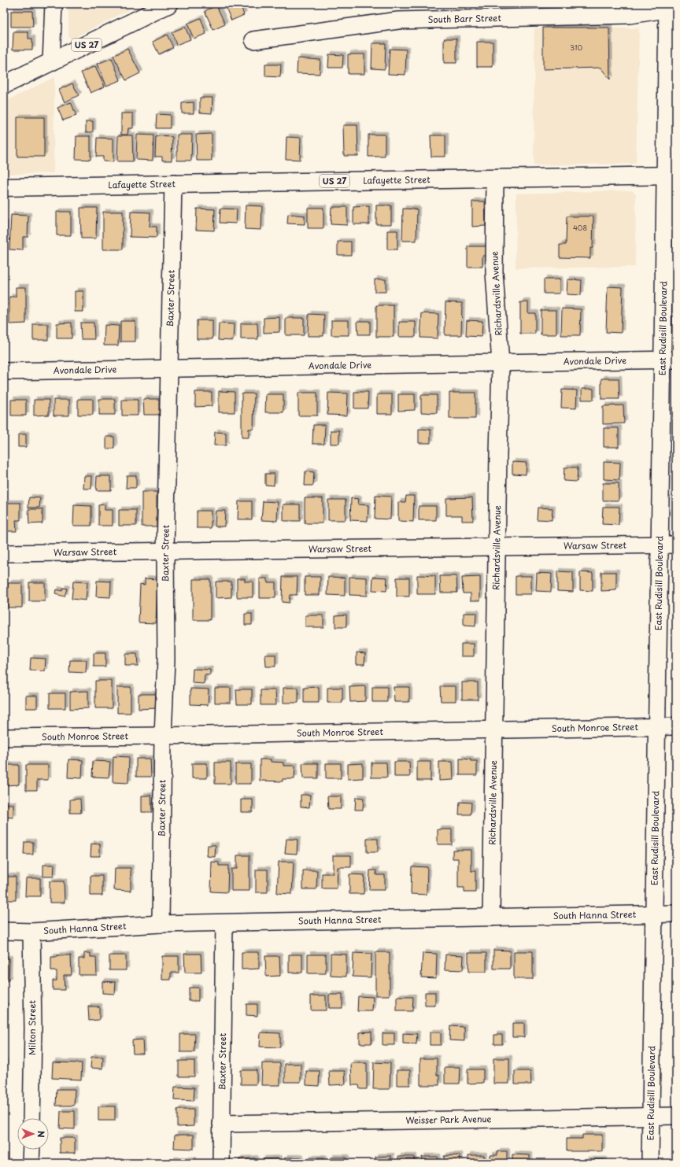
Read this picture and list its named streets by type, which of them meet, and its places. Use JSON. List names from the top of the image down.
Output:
{
  "streets": {
    "highway": ["US 27", "Lafayette Street"],
    "street": [
      "South Barr Street",
      "Richardsville Avenue",
      "Baxter Street",
      "East Rudisill Boulevard",
      "Avondale Drive",
      "Warsaw Street",
      "South Monroe Street",
      "South Hanna Street",
      "Milton Street",
      "Weisser Park Avenue"
    ]
  },
  "crossings": [
    ["South Barr Street", "East Rudisill Boulevard"],
    ["Lafayette Street", "Richardsville Avenue"],
    ["Lafayette Street", "Baxter Street"],
    ["Lafayette Street", "East Rudisill Boulevard"],
    ["Richardsville Avenue", "Avondale Drive"],
    ["Richardsville Avenue", "Warsaw Street"],
    ["Richardsville Avenue", "South Monroe Street"],
    ["Richardsville Avenue", "South Hanna Street"],
    ["Baxter Street", "Avondale Drive"],
    ["Baxter Street", "Warsaw Street"],
    ["Baxter Street", "South Monroe Street"],
    ["Baxter Street", "South Hanna Street"],
    ["Baxter Street", "Weisser Park Avenue"],
    ["East Rudisill Boulevard", "Avondale Drive"],
    ["East Rudisill Boulevard", "Warsaw Street"],
    ["East Rudisill Boulevard", "South Monroe Street"],
    ["East Rudisill Boulevard", "South Hanna Street"],
    ["East Rudisill Boulevard", "Weisser Park Avenue"],
    ["South Hanna Street", "Milton Street"]
  ],
  "house_numbers": ["310", "408"],
  "north": "right"
}
